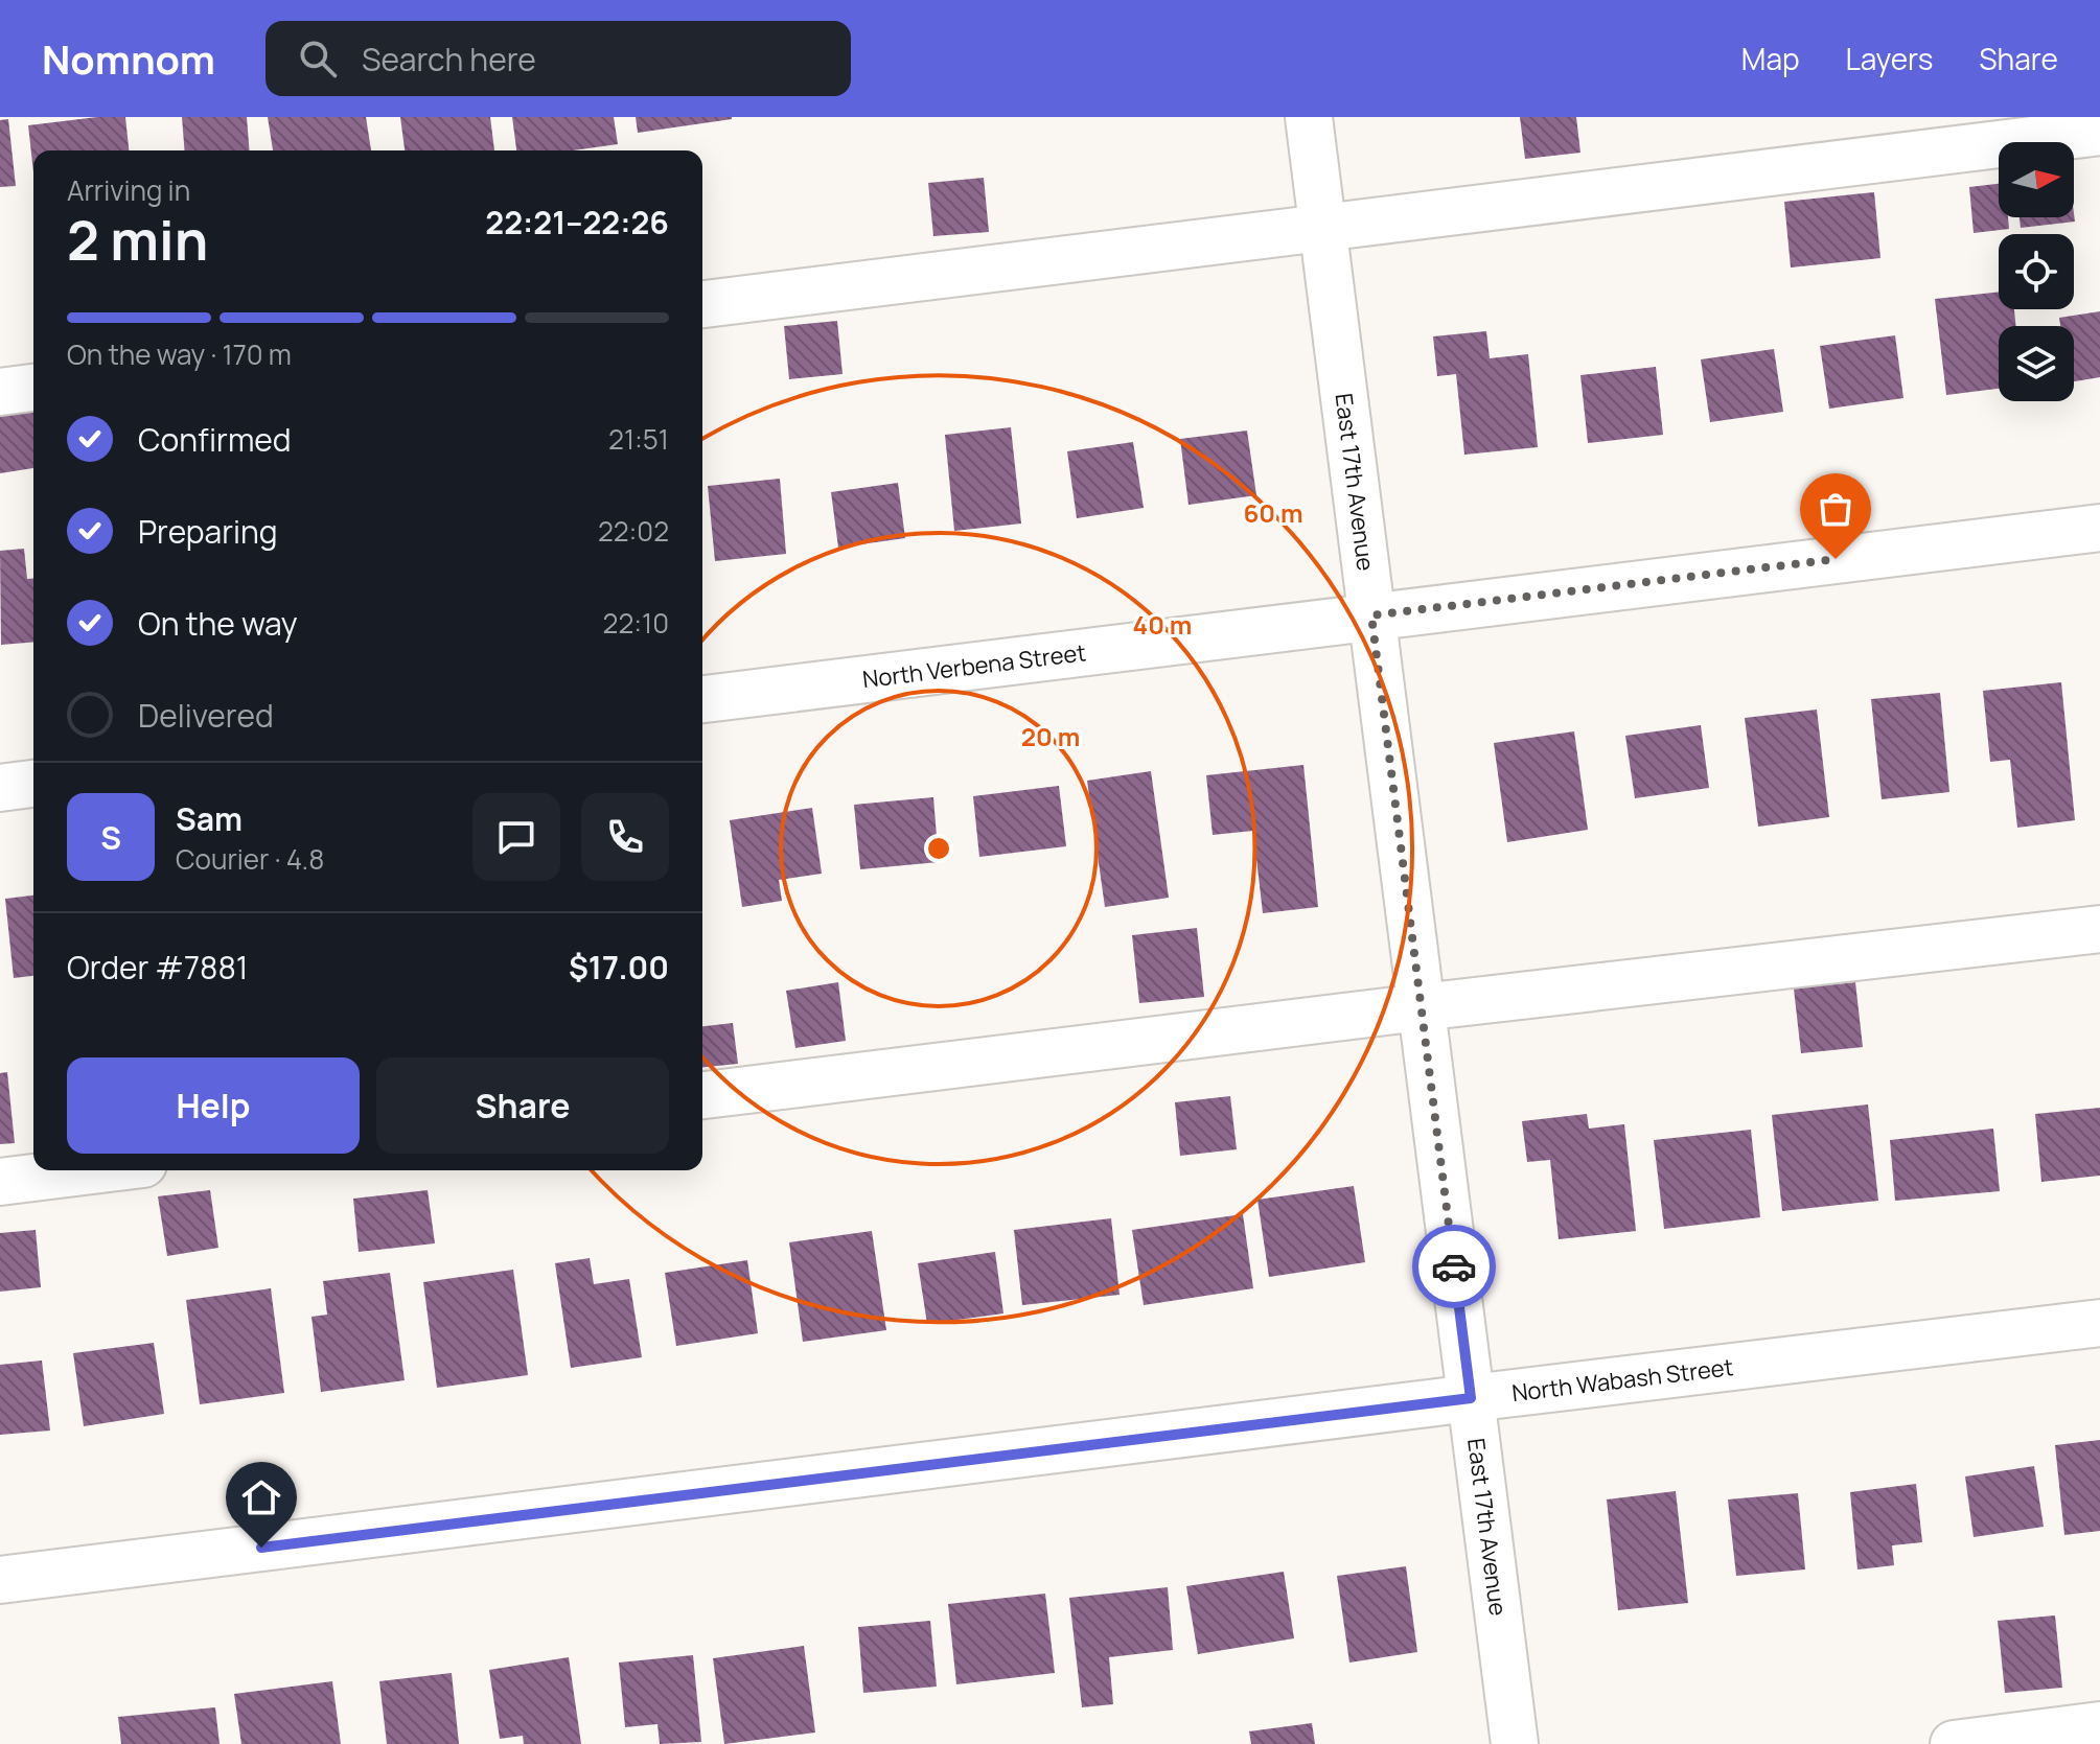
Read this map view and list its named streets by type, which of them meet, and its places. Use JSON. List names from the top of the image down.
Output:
{
  "streets": {
    "street": ["East 17th Avenue", "North Verbena Street", "North Wabash Street"]
  },
  "crossings": [
    ["East 17th Avenue", "North Verbena Street"],
    ["East 17th Avenue", "North Wabash Street"]
  ],
  "north": "right",
  "page": {
    "header": "Nomnom",
    "search": "Search here",
    "nav": ["Map", "Layers", "Share"],
    "heading": ["2 min", "Arriving in", "22:21–22:26"],
    "panel": [
      "Sam",
      "Courier · 4.8",
      "Order #7881",
      "$17.00"
    ],
    "bar": "On the way · 170 m",
    "list": [
      ["Confirmed", "21:51"],
      ["Preparing", "22:02"],
      ["On the way", "22:10"],
      "Delivered"
    ],
    "round": "S",
    "buttons": ["Help", "Share"]
  },
  "rings": ["60 m", "40 m", "20 m"]
}
